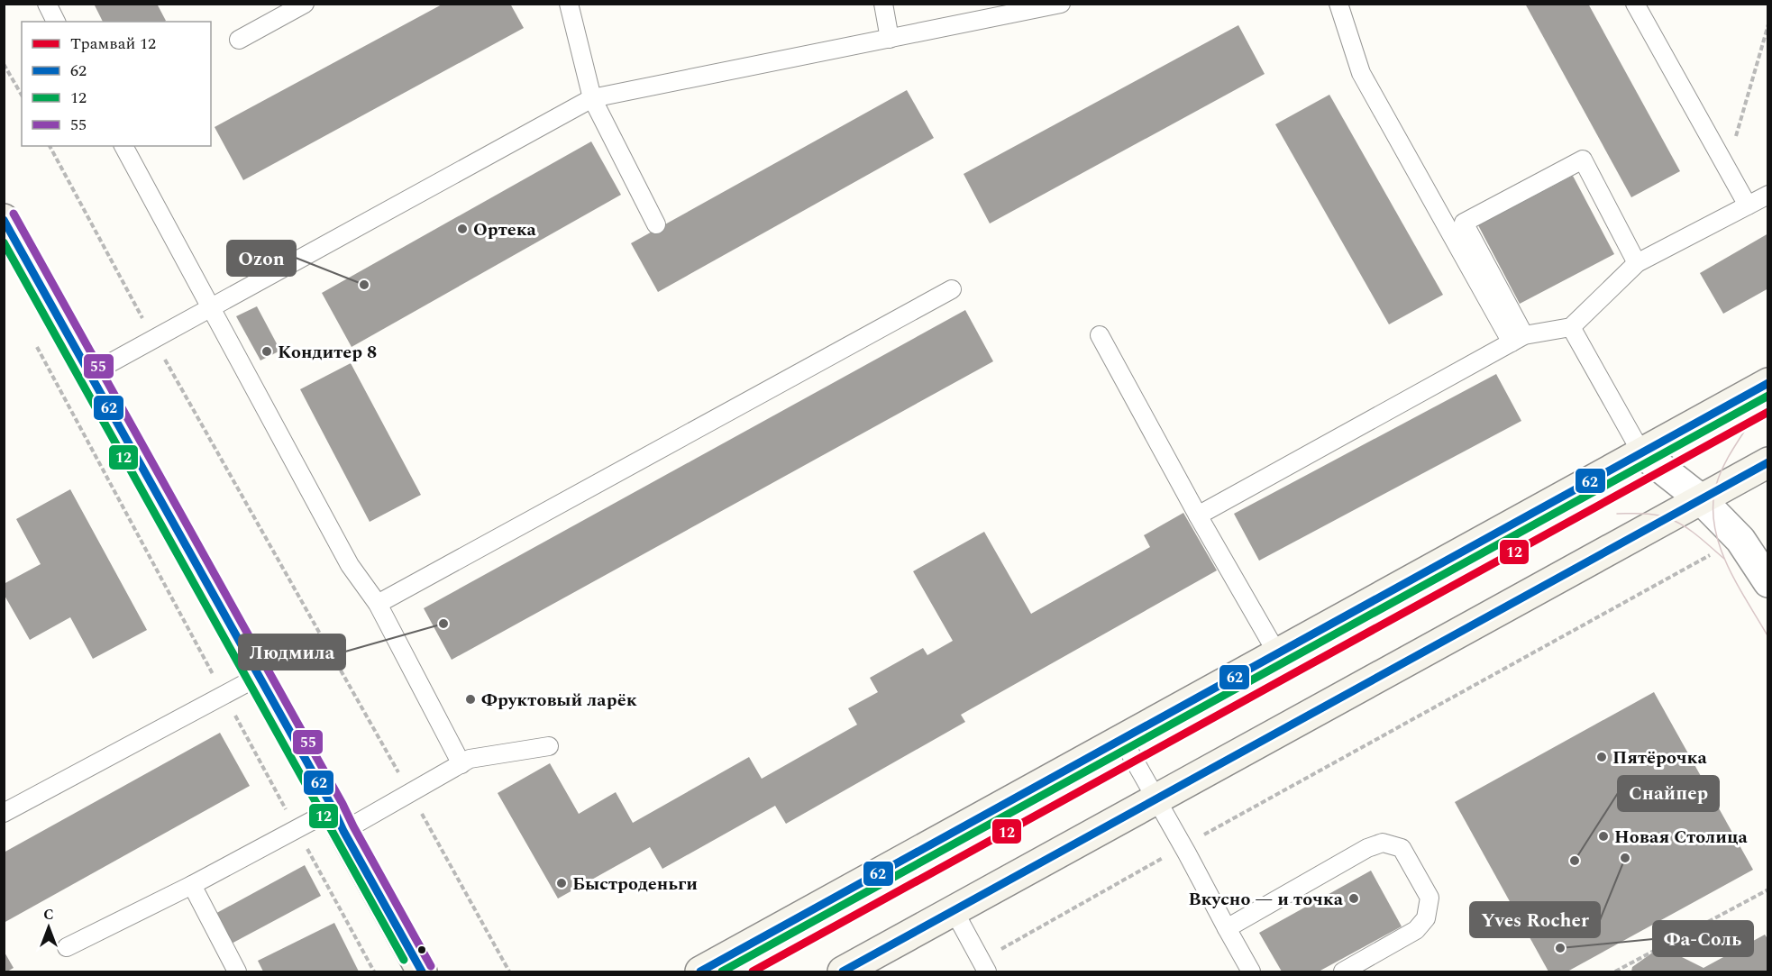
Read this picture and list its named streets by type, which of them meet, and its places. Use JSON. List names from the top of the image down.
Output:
{
  "places": [
    "Ортека",
    "Ozon",
    "Кондитер 8",
    "Людмила",
    "Фруктовый ларёк",
    "Пятёрочка",
    "Новая Столица",
    "Yves Rocher",
    "Снайпер",
    "Быстроденьги",
    "Вкусно — и точка",
    "Фа-Соль"
  ],
  "lines": [
    "transit line 55",
    "transit line 62",
    "transit line 12",
    "tram line 12"
  ],
  "legend": [
    "Трамвай 12",
    "62",
    "12",
    "55"
  ],
  "north": "top"
}
